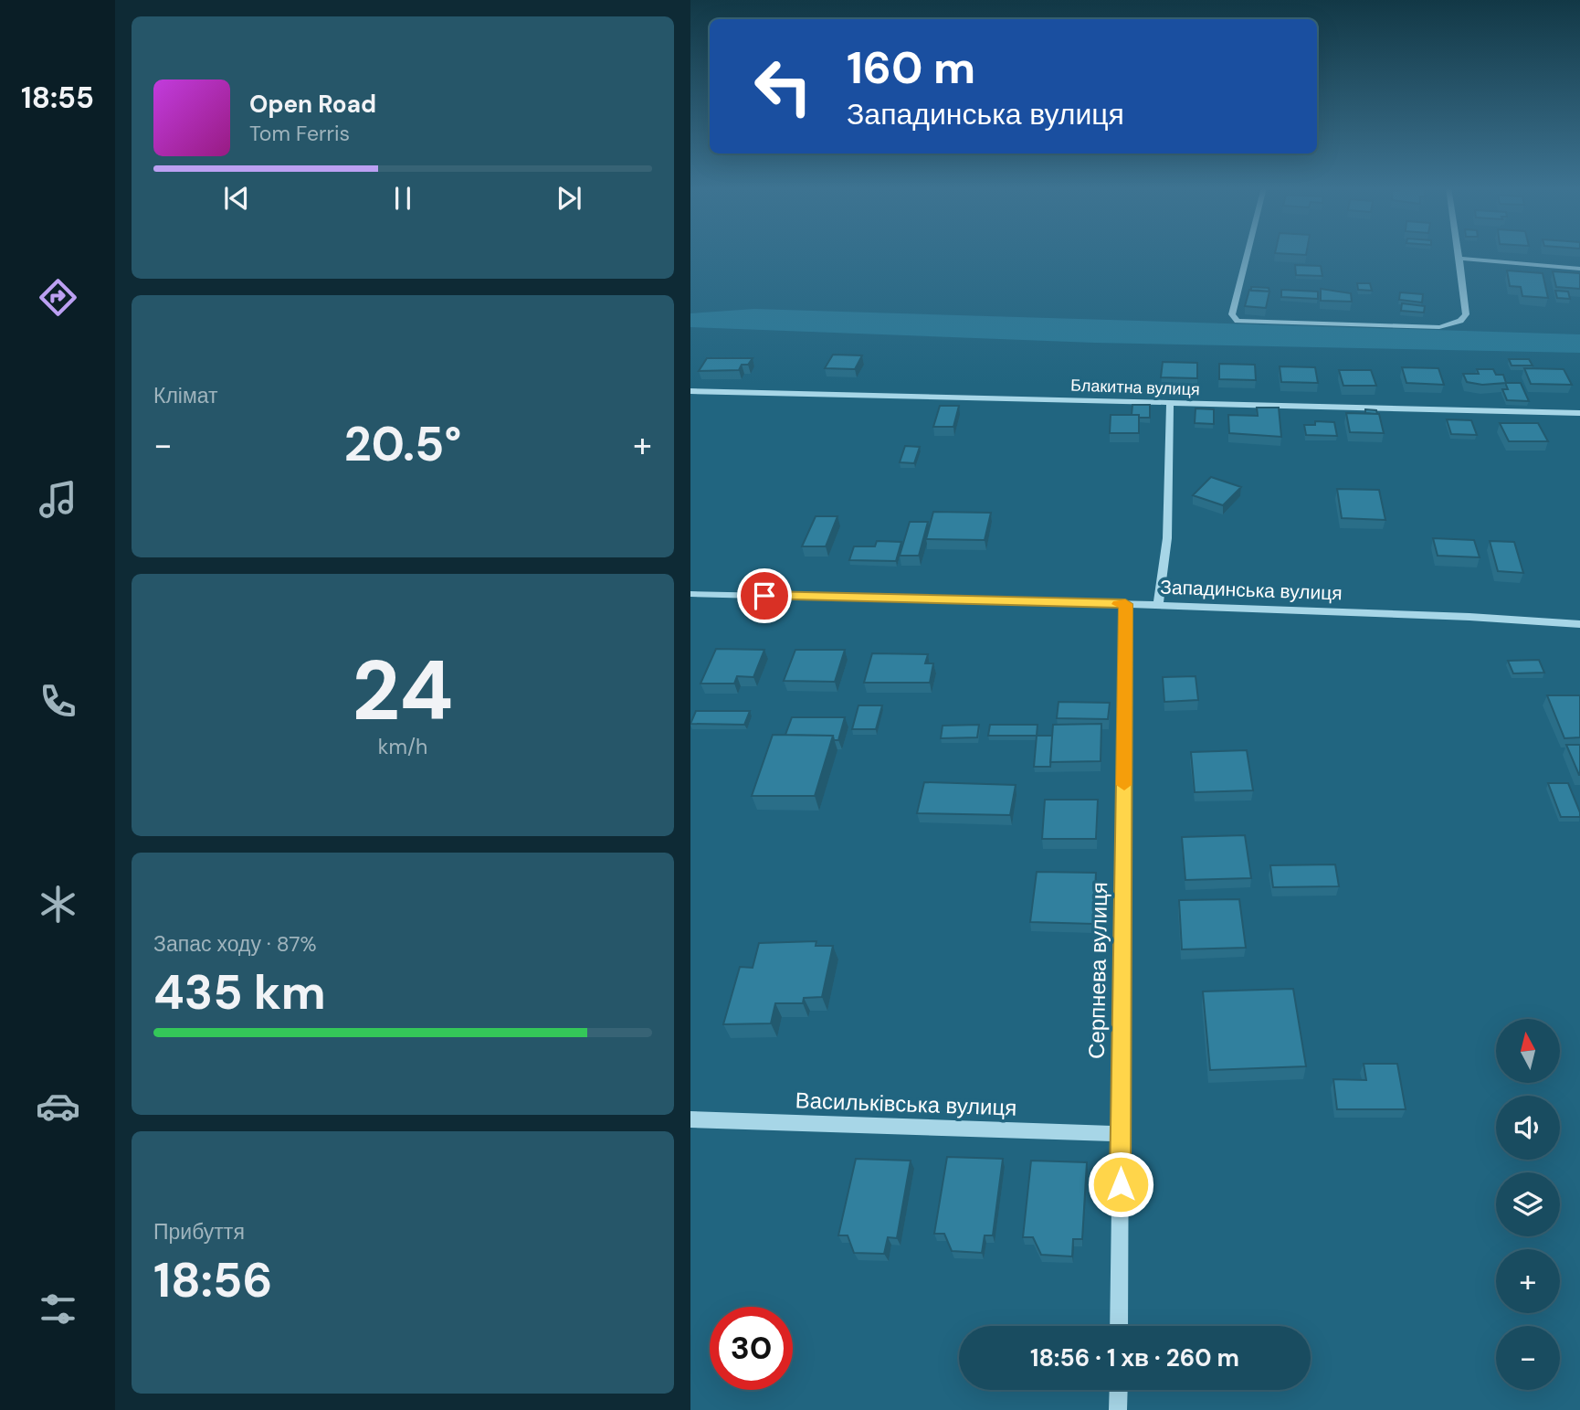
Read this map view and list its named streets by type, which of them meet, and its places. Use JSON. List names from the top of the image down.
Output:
{
  "streets": {
    "street": [
      "Блакитна вулиця",
      "Западинська вулиця",
      "Серпнева вулиця",
      "Васильківська вулиця"
    ]
  },
  "crossings": [
    ["Западинська вулиця", "Серпнева вулиця"],
    ["Серпнева вулиця", "Васильківська вулиця"]
  ],
  "north": "top",
  "page": {
    "tabs": "18:55",
    "turn": ["160 m", "Западинська вулиця"],
    "song": ["Open Road", "Tom Ferris"],
    "tile": [
      "Клімат",
      ["24", "km/h"],
      ["Запас ходу · 87%", "435 km"],
      ["Прибуття", "18:56"]
    ],
    "heat": ["−", "20.5°", "+"],
    "map_buttons": ["+", "−"],
    "limit": "30",
    "trip": "18:56 · 1 хв · 260 m"
  }
}
